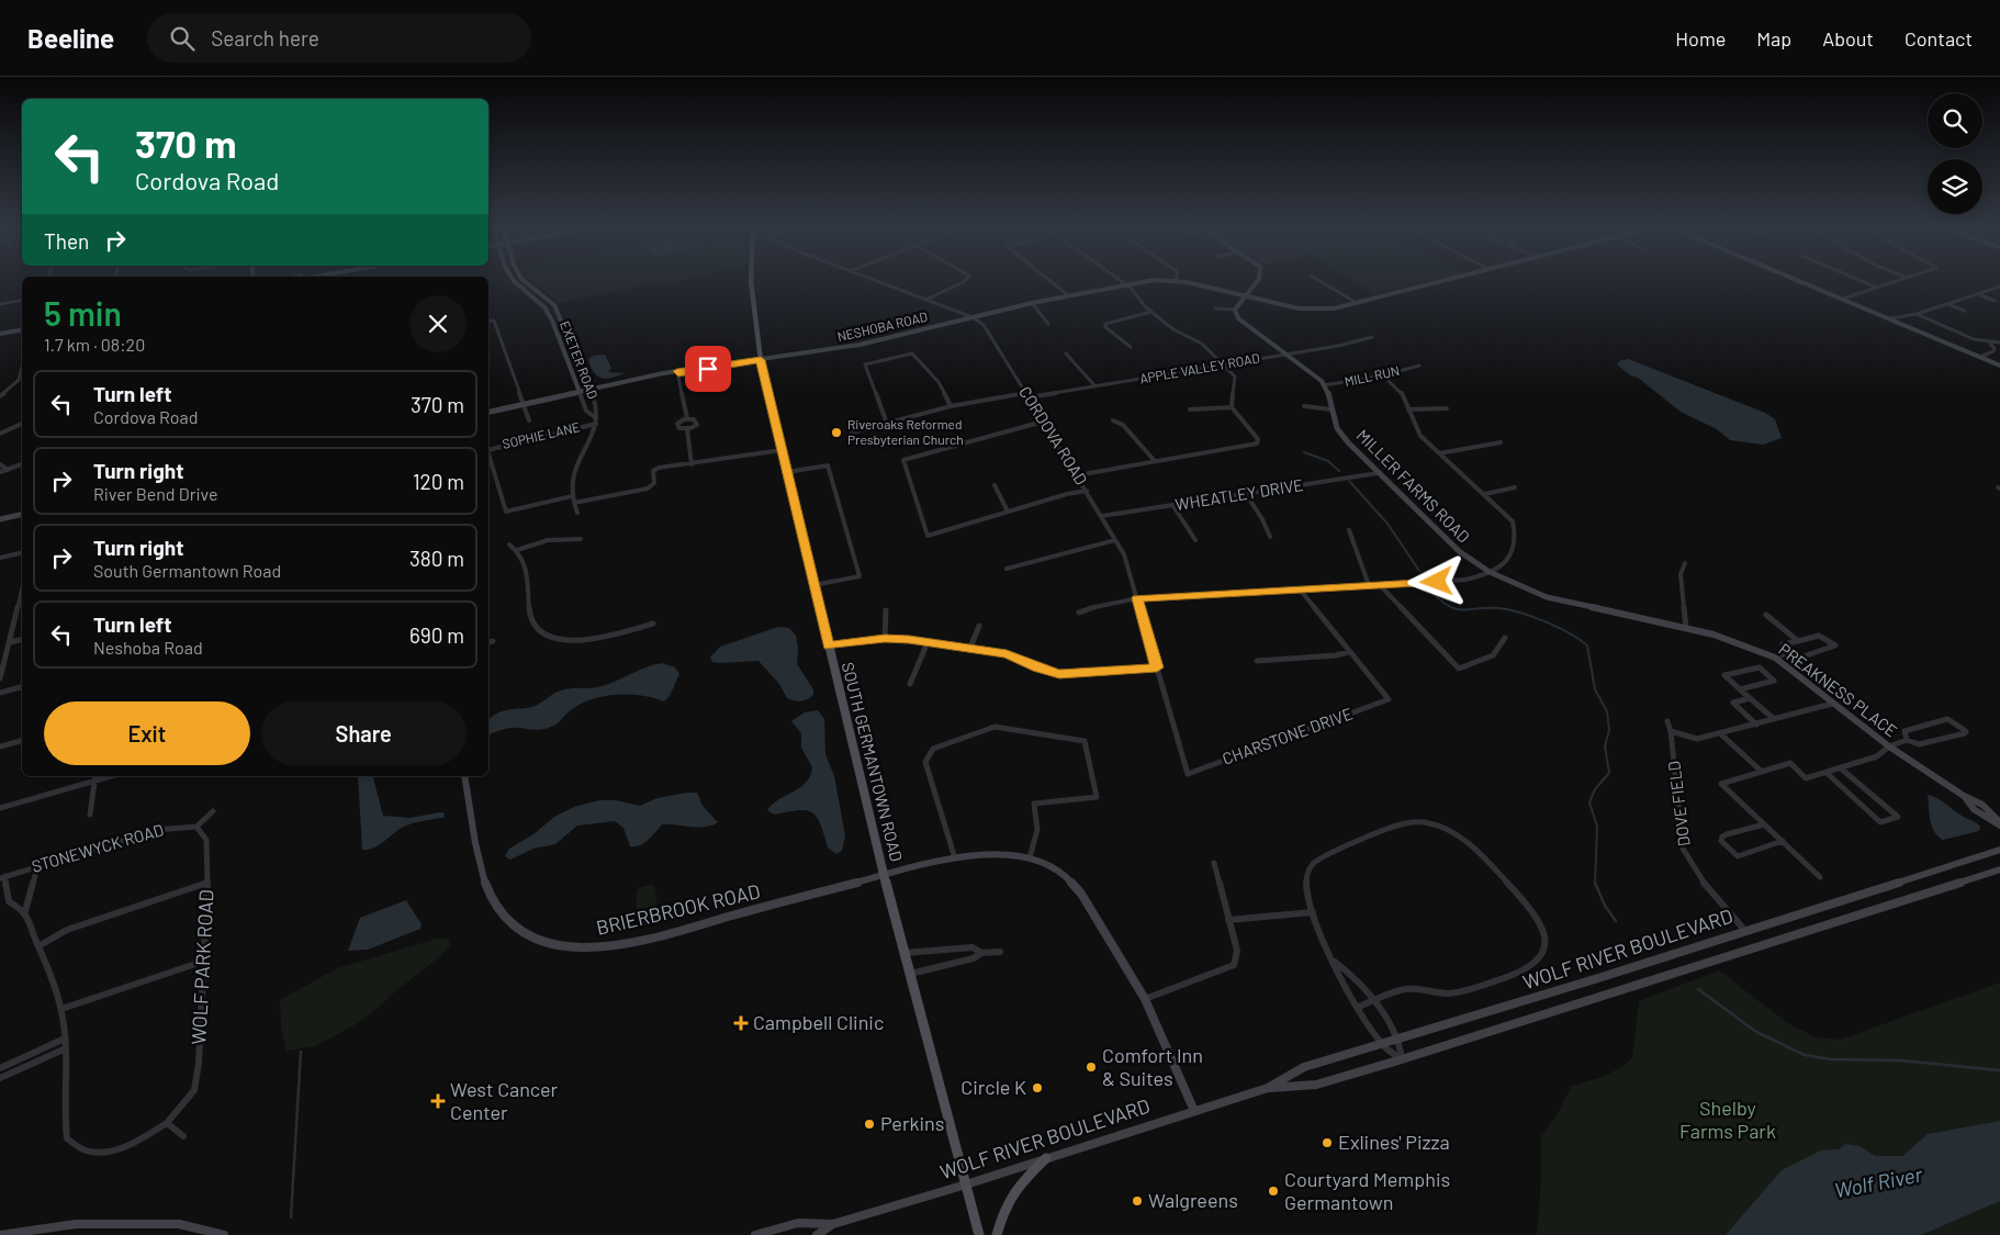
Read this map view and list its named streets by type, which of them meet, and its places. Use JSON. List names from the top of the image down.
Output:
{
  "streets": {
    "main road": ["SOUTH GERMANTOWN ROAD"],
    "street": [
      "NESHOBA ROAD",
      "EXETER ROAD",
      "APPLE VALLEY ROAD",
      "MILL RUN",
      "SOPHIE LANE",
      "CORDOVA ROAD",
      "MILLER FARMS ROAD",
      "WHEATLEY DRIVE",
      "PREAKNESS PLACE",
      "CHARSTONE DRIVE",
      "DOVE FIELD",
      "STONEWYCK ROAD",
      "BRIERBROOK ROAD",
      "WOLF RIVER BOULEVARD",
      "WOLF PARK ROAD"
    ]
  },
  "crossings": [
    ["NESHOBA ROAD", "EXETER ROAD"],
    ["NESHOBA ROAD", "CORDOVA ROAD"],
    ["NESHOBA ROAD", "SOUTH GERMANTOWN ROAD"],
    ["EXETER ROAD", "SOPHIE LANE"],
    ["APPLE VALLEY ROAD", "CORDOVA ROAD"],
    ["APPLE VALLEY ROAD", "MILLER FARMS ROAD"],
    ["MILL RUN", "MILLER FARMS ROAD"],
    ["CORDOVA ROAD", "WHEATLEY DRIVE"],
    ["CORDOVA ROAD", "CHARSTONE DRIVE"],
    ["MILLER FARMS ROAD", "WHEATLEY DRIVE"],
    ["MILLER FARMS ROAD", "PREAKNESS PLACE"],
    ["SOUTH GERMANTOWN ROAD", "BRIERBROOK ROAD"],
    ["SOUTH GERMANTOWN ROAD", "WOLF RIVER BOULEVARD"],
    ["DOVE FIELD", "WOLF RIVER BOULEVARD"],
    ["STONEWYCK ROAD", "WOLF PARK ROAD"],
    ["BRIERBROOK ROAD", "WOLF RIVER BOULEVARD"]
  ],
  "water": ["Wolf River"],
  "parks": ["Shelby Farms Park"],
  "places": {
    "other": [
      "Riveroaks Reformed Presbyterian Church",
      "Comfort Inn & Suites",
      "Circle K",
      "Perkins",
      "Exlines' Pizza",
      "Courtyard Memphis Germantown",
      "Walgreens"
    ],
    "health": ["Campbell Clinic", "West Cancer Center"]
  },
  "page": {
    "header": "Beeline",
    "search": "Search here",
    "nav": [
      "Home",
      "Map",
      "About",
      "Contact"
    ],
    "turn": ["370 m", "Cordova Road"],
    "then": "Then",
    "heading": ["5 min", "1.7 km · 08:20"],
    "list": [
      {
        "name": "Turn left",
        "note": "Cordova Road",
        "value": "370 m"
      },
      {
        "name": "Turn right",
        "note": "River Bend Drive",
        "value": "120 m"
      },
      {
        "name": "Turn right",
        "note": "South Germantown Road",
        "value": "380 m"
      },
      {
        "name": "Turn left",
        "note": "Neshoba Road",
        "value": "690 m"
      }
    ],
    "buttons": ["Exit", "Share"]
  }
}
